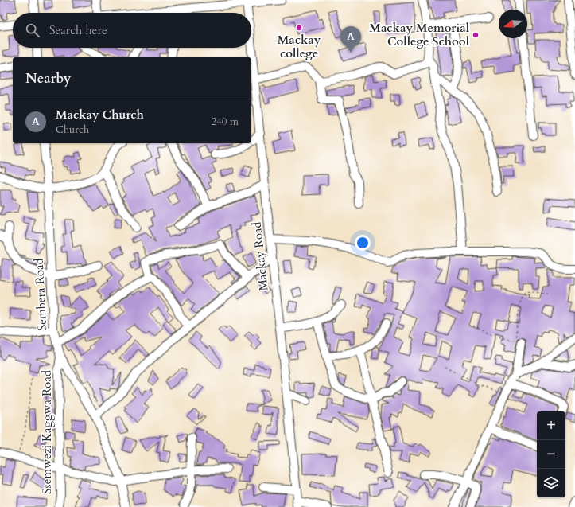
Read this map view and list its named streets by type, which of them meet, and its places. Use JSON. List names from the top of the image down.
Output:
{
  "streets": {
    "street": ["Mackay Road", "Sembera Road", "Ssemwezi Kaggwa Road"]
  },
  "crossings": [
    ["Sembera Road", "Ssemwezi Kaggwa Road"]
  ],
  "places": ["Mackay college", "Mackay Memorial College School"],
  "north": "left",
  "page": {
    "search": "Search here",
    "pins": "A",
    "heading": "Nearby",
    "list": [
      {
        "mark": "A",
        "name": "Mackay Church",
        "note": "Church",
        "value": "240 m"
      }
    ],
    "map_buttons": ["+", "−"]
  }
}
